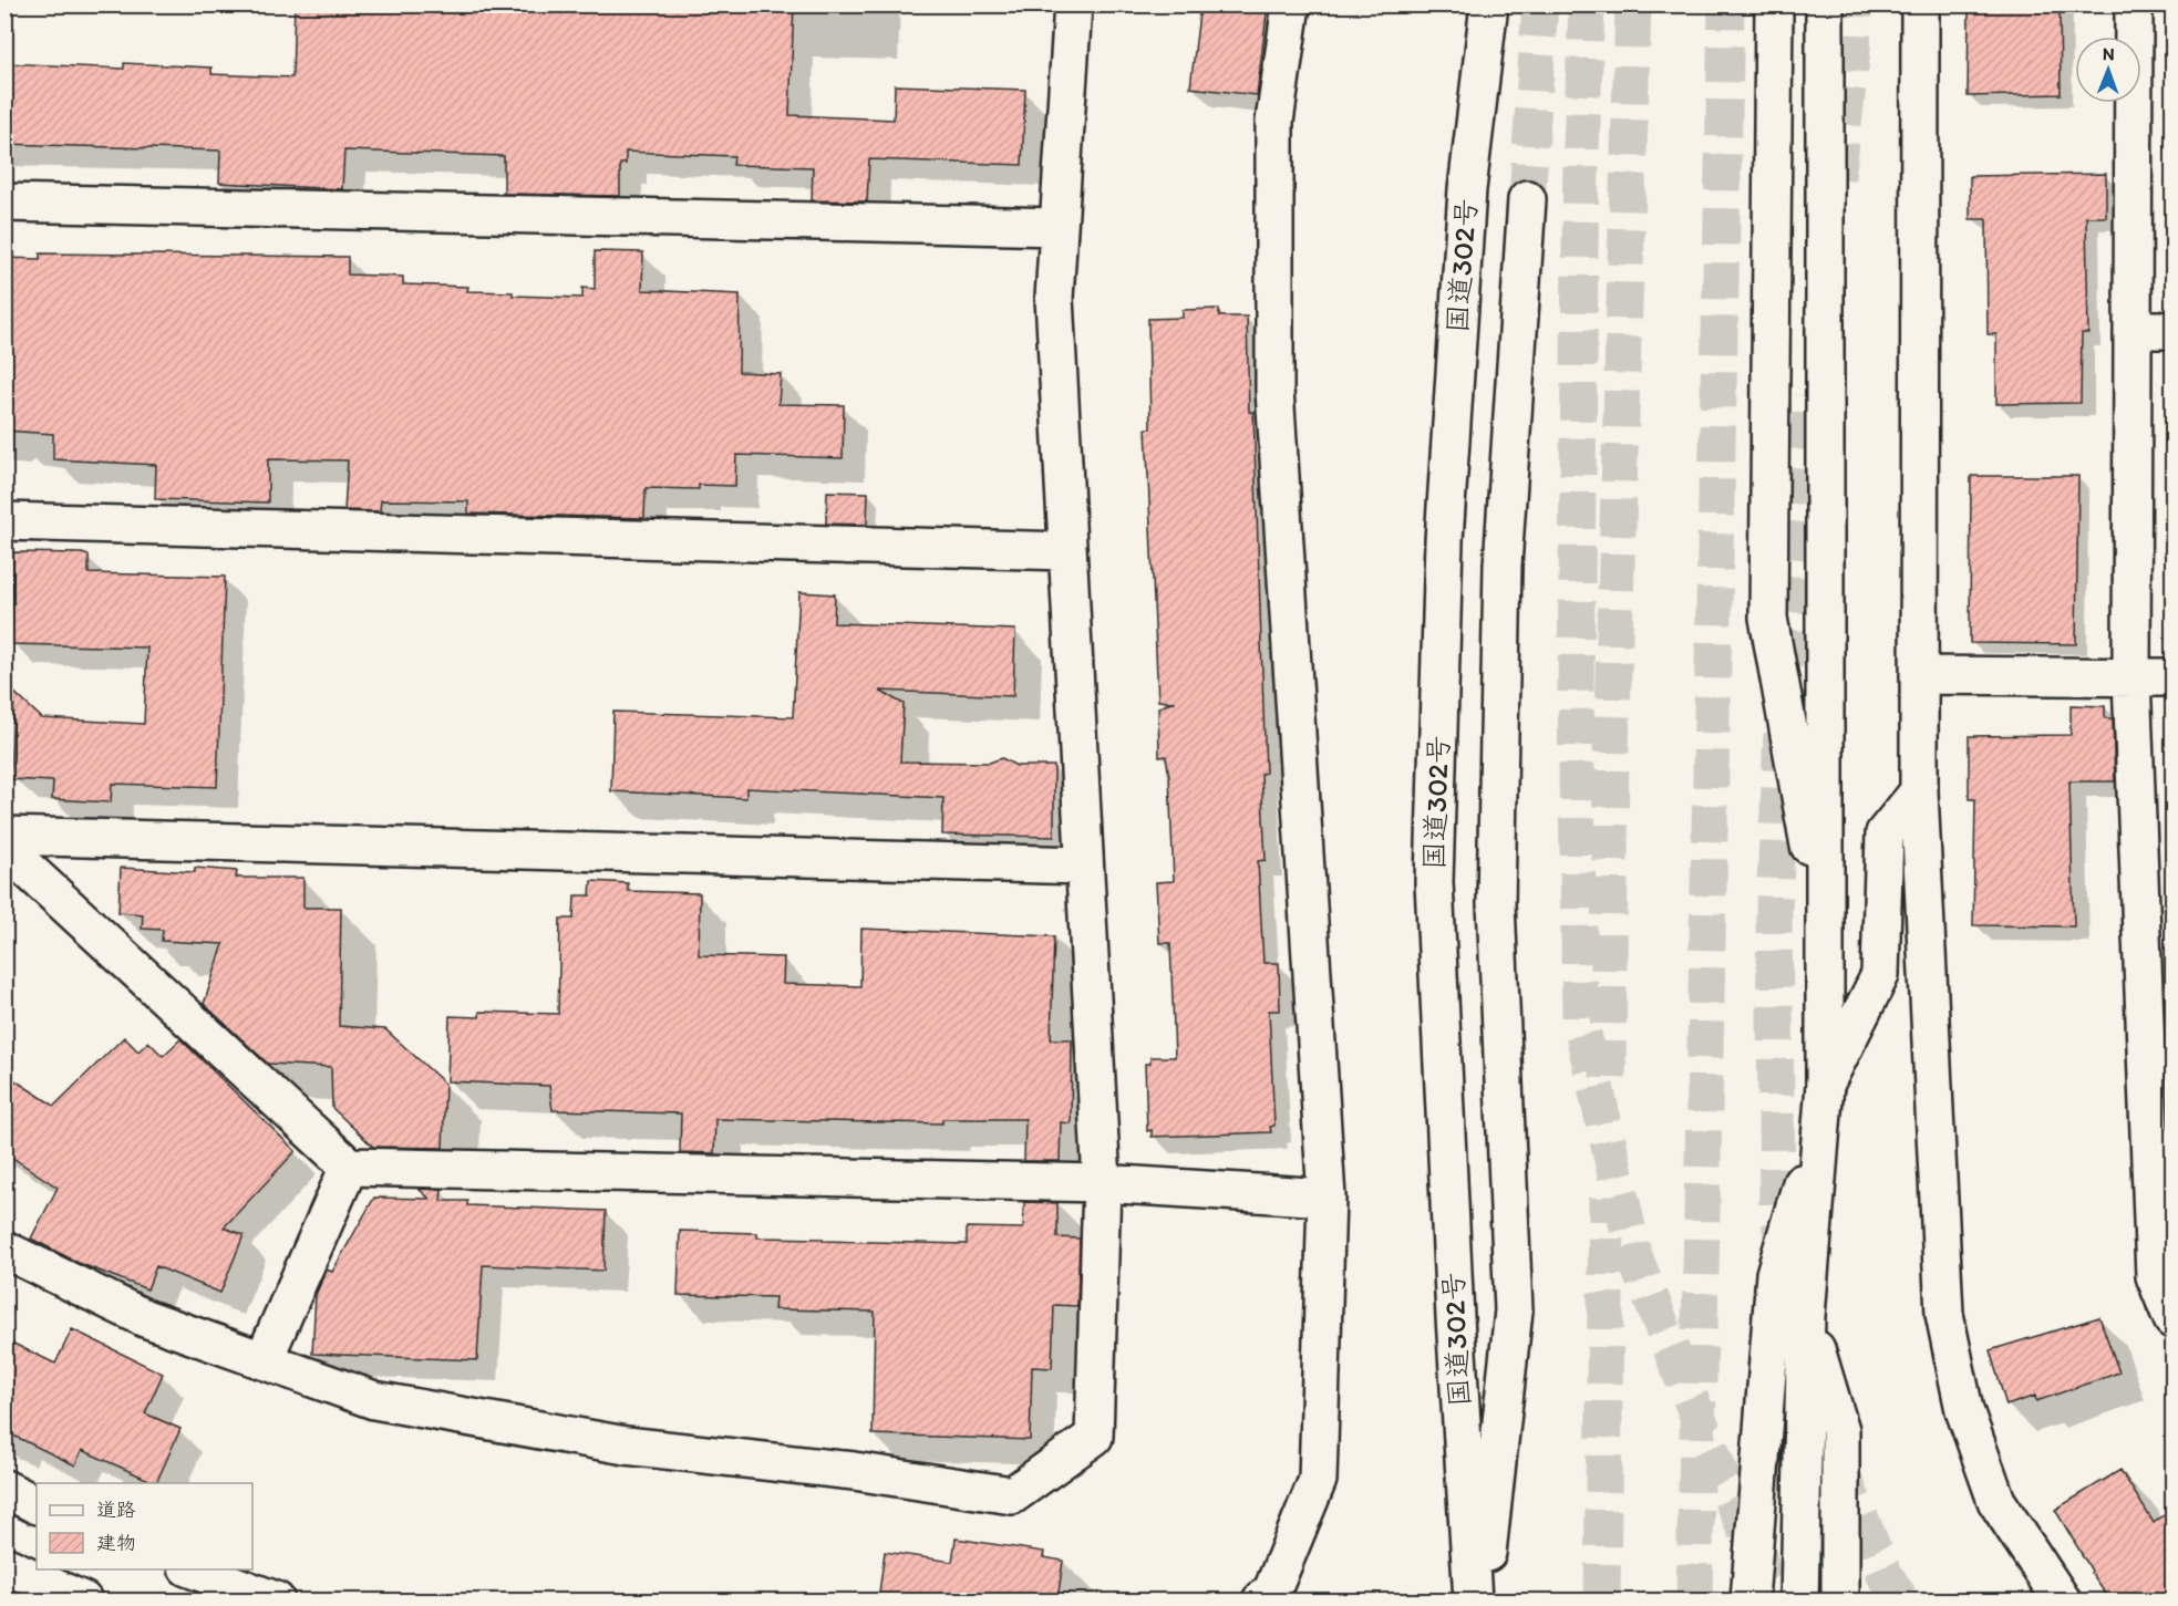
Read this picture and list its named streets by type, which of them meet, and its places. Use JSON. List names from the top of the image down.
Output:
{
  "streets": {
    "main road": ["国道302号"]
  },
  "legend": ["道路", "建物"],
  "north": "top"
}
